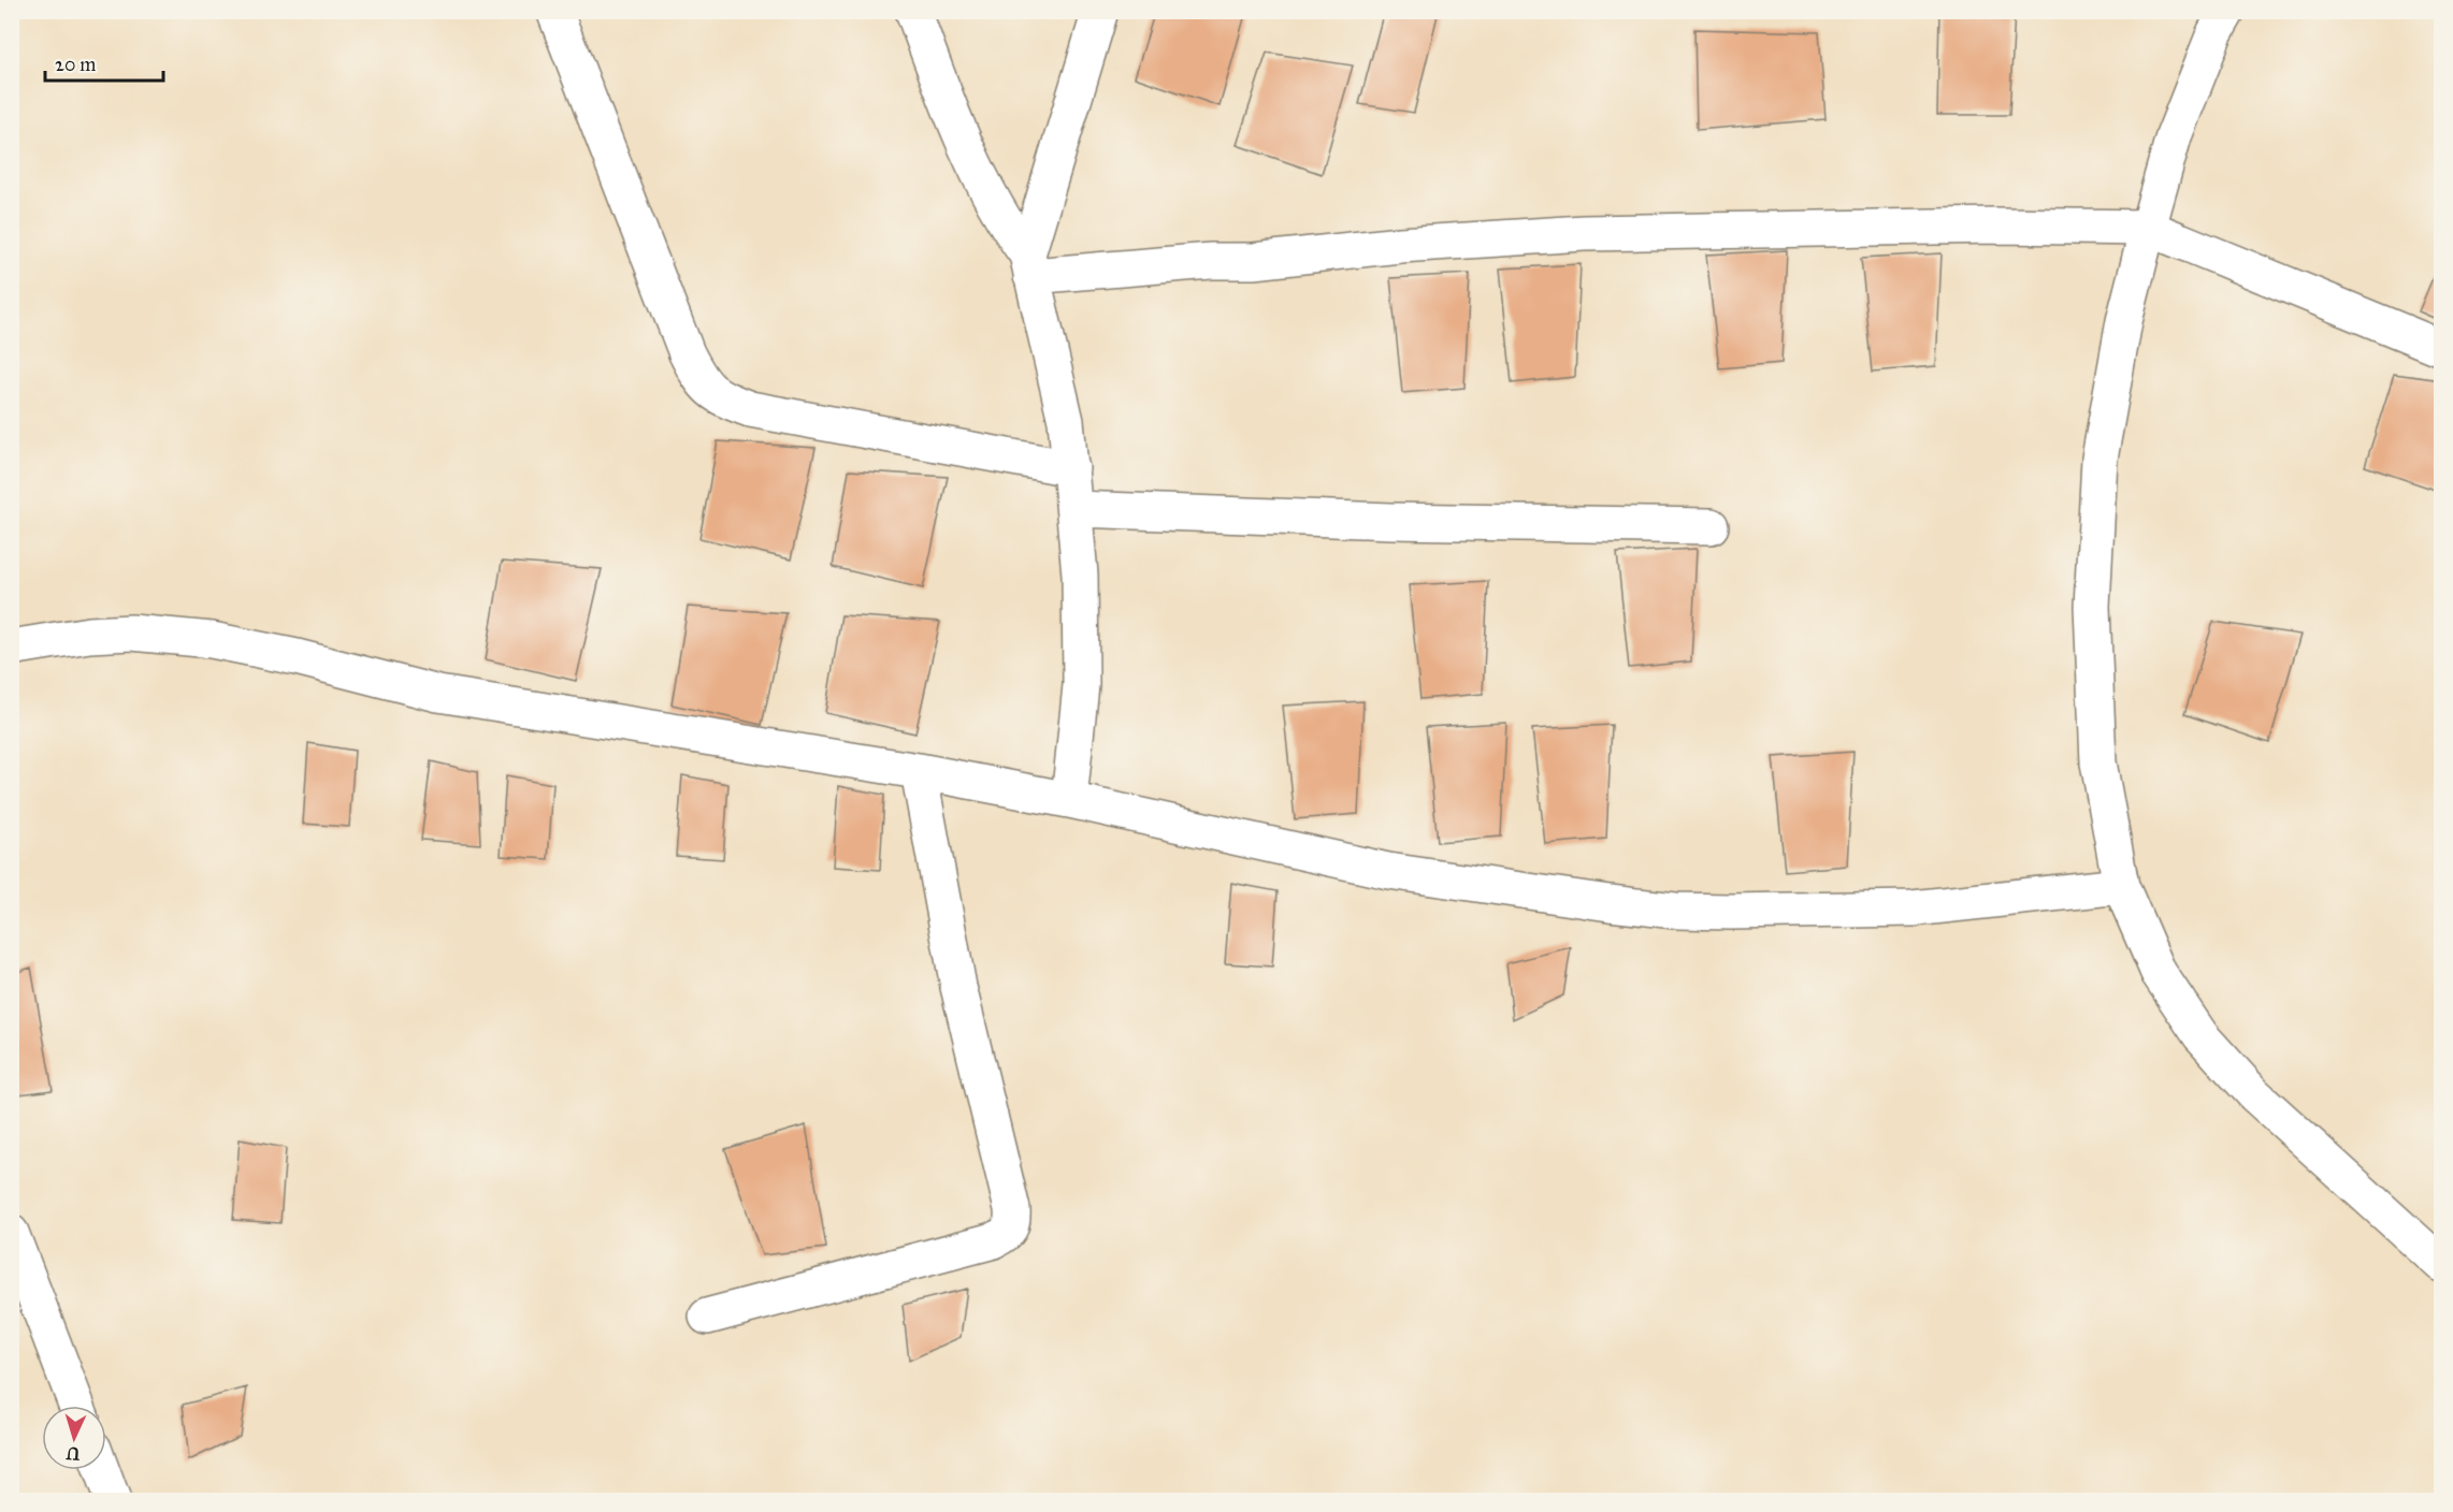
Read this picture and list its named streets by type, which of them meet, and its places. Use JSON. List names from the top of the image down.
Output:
{
  "scale_bar": "20 m",
  "north": "bottom"
}
